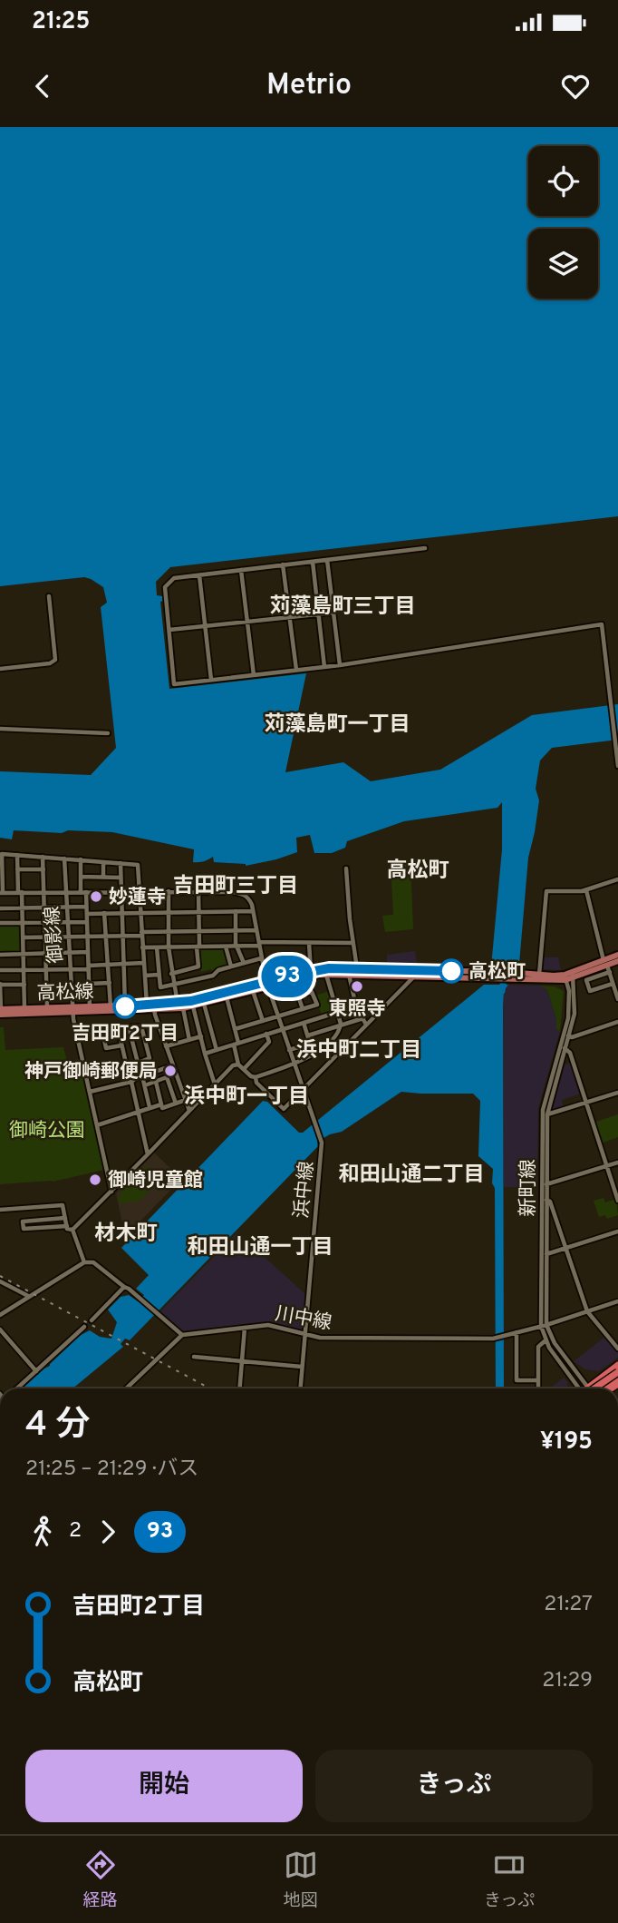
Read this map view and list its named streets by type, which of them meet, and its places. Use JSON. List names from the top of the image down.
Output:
{
  "streets": {
    "main road": ["高松線"],
    "street": [
      "御影線",
      "新町線",
      "浜中線",
      "川中線"
    ]
  },
  "crossings": [
    ["御影線", "高松線"],
    ["高松線", "新町線"],
    ["浜中線", "川中線"]
  ],
  "districts": [
    "苅藻島町三丁目",
    "苅藻島町一丁目",
    "高松町",
    "吉田町三丁目",
    "浜中町二丁目",
    "浜中町一丁目",
    "和田山通二丁目",
    "材木町",
    "和田山通一丁目"
  ],
  "parks": ["御崎公園"],
  "places": [
    "妙蓮寺",
    "高松町",
    "東照寺",
    "吉田町2丁目",
    "神戸御崎郵便局",
    "御崎児童館"
  ],
  "lines": ["bus line 93"],
  "page": {
    "status": "21:25",
    "header": "Metrio",
    "on_map": "93",
    "heading": ["4 分", "21:25 – 21:29 · バス", "¥195"],
    "legs": ["2", "93"],
    "list": [
      {
        "name": "吉田町2丁目",
        "value": "21:27"
      },
      {
        "name": "高松町",
        "value": "21:29"
      }
    ],
    "buttons": ["開始", "きっぷ"],
    "tabs": ["経路", "地図", "きっぷ"]
  }
}
